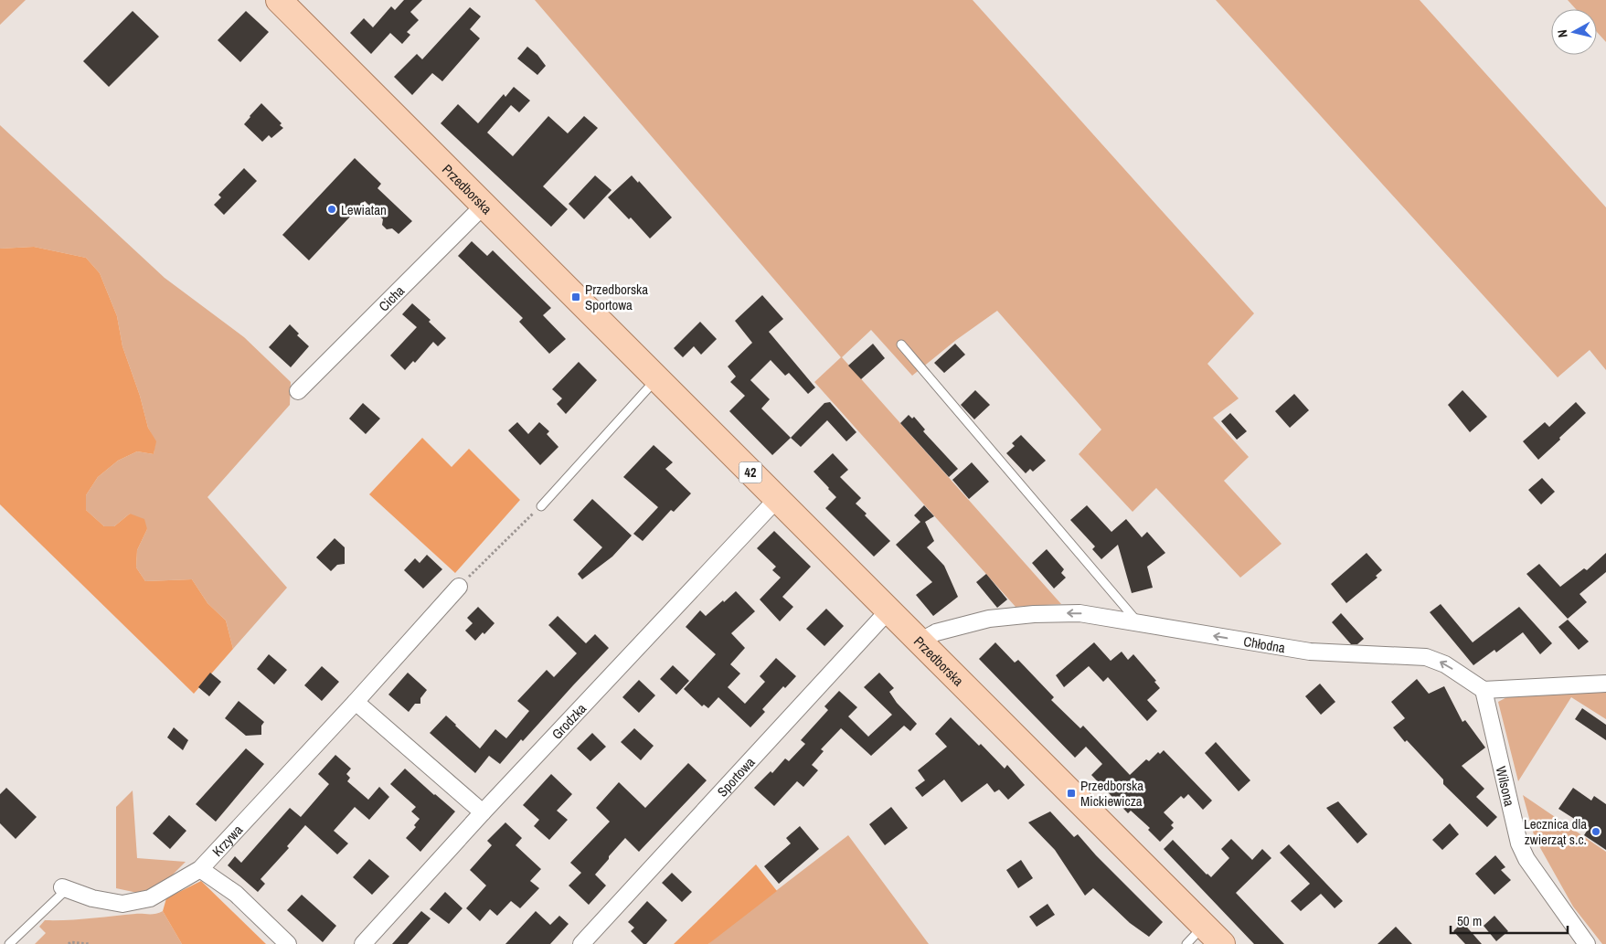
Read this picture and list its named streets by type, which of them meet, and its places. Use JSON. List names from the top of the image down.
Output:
{
  "streets": {
    "main road": ["Przedborska", "42"],
    "street": [
      "Cicha",
      "Chłodna",
      "Grodzka",
      "Sportowa",
      "Wilsona",
      "Krzywa"
    ]
  },
  "crossings": [
    ["Przedborska", "Cicha"],
    ["Przedborska", "Chłodna"],
    ["Przedborska", "Grodzka"],
    ["Przedborska", "Sportowa"],
    ["Chłodna", "Wilsona"]
  ],
  "one_way": ["Chłodna"],
  "places": {
    "other": ["Lewiatan", "Lecznica dla zwierząt s.c."],
    "transit": ["Przedborska Sportowa", "Przedborska Mickiewicza"]
  },
  "scale_bar": "50 m",
  "north": "left"
}
